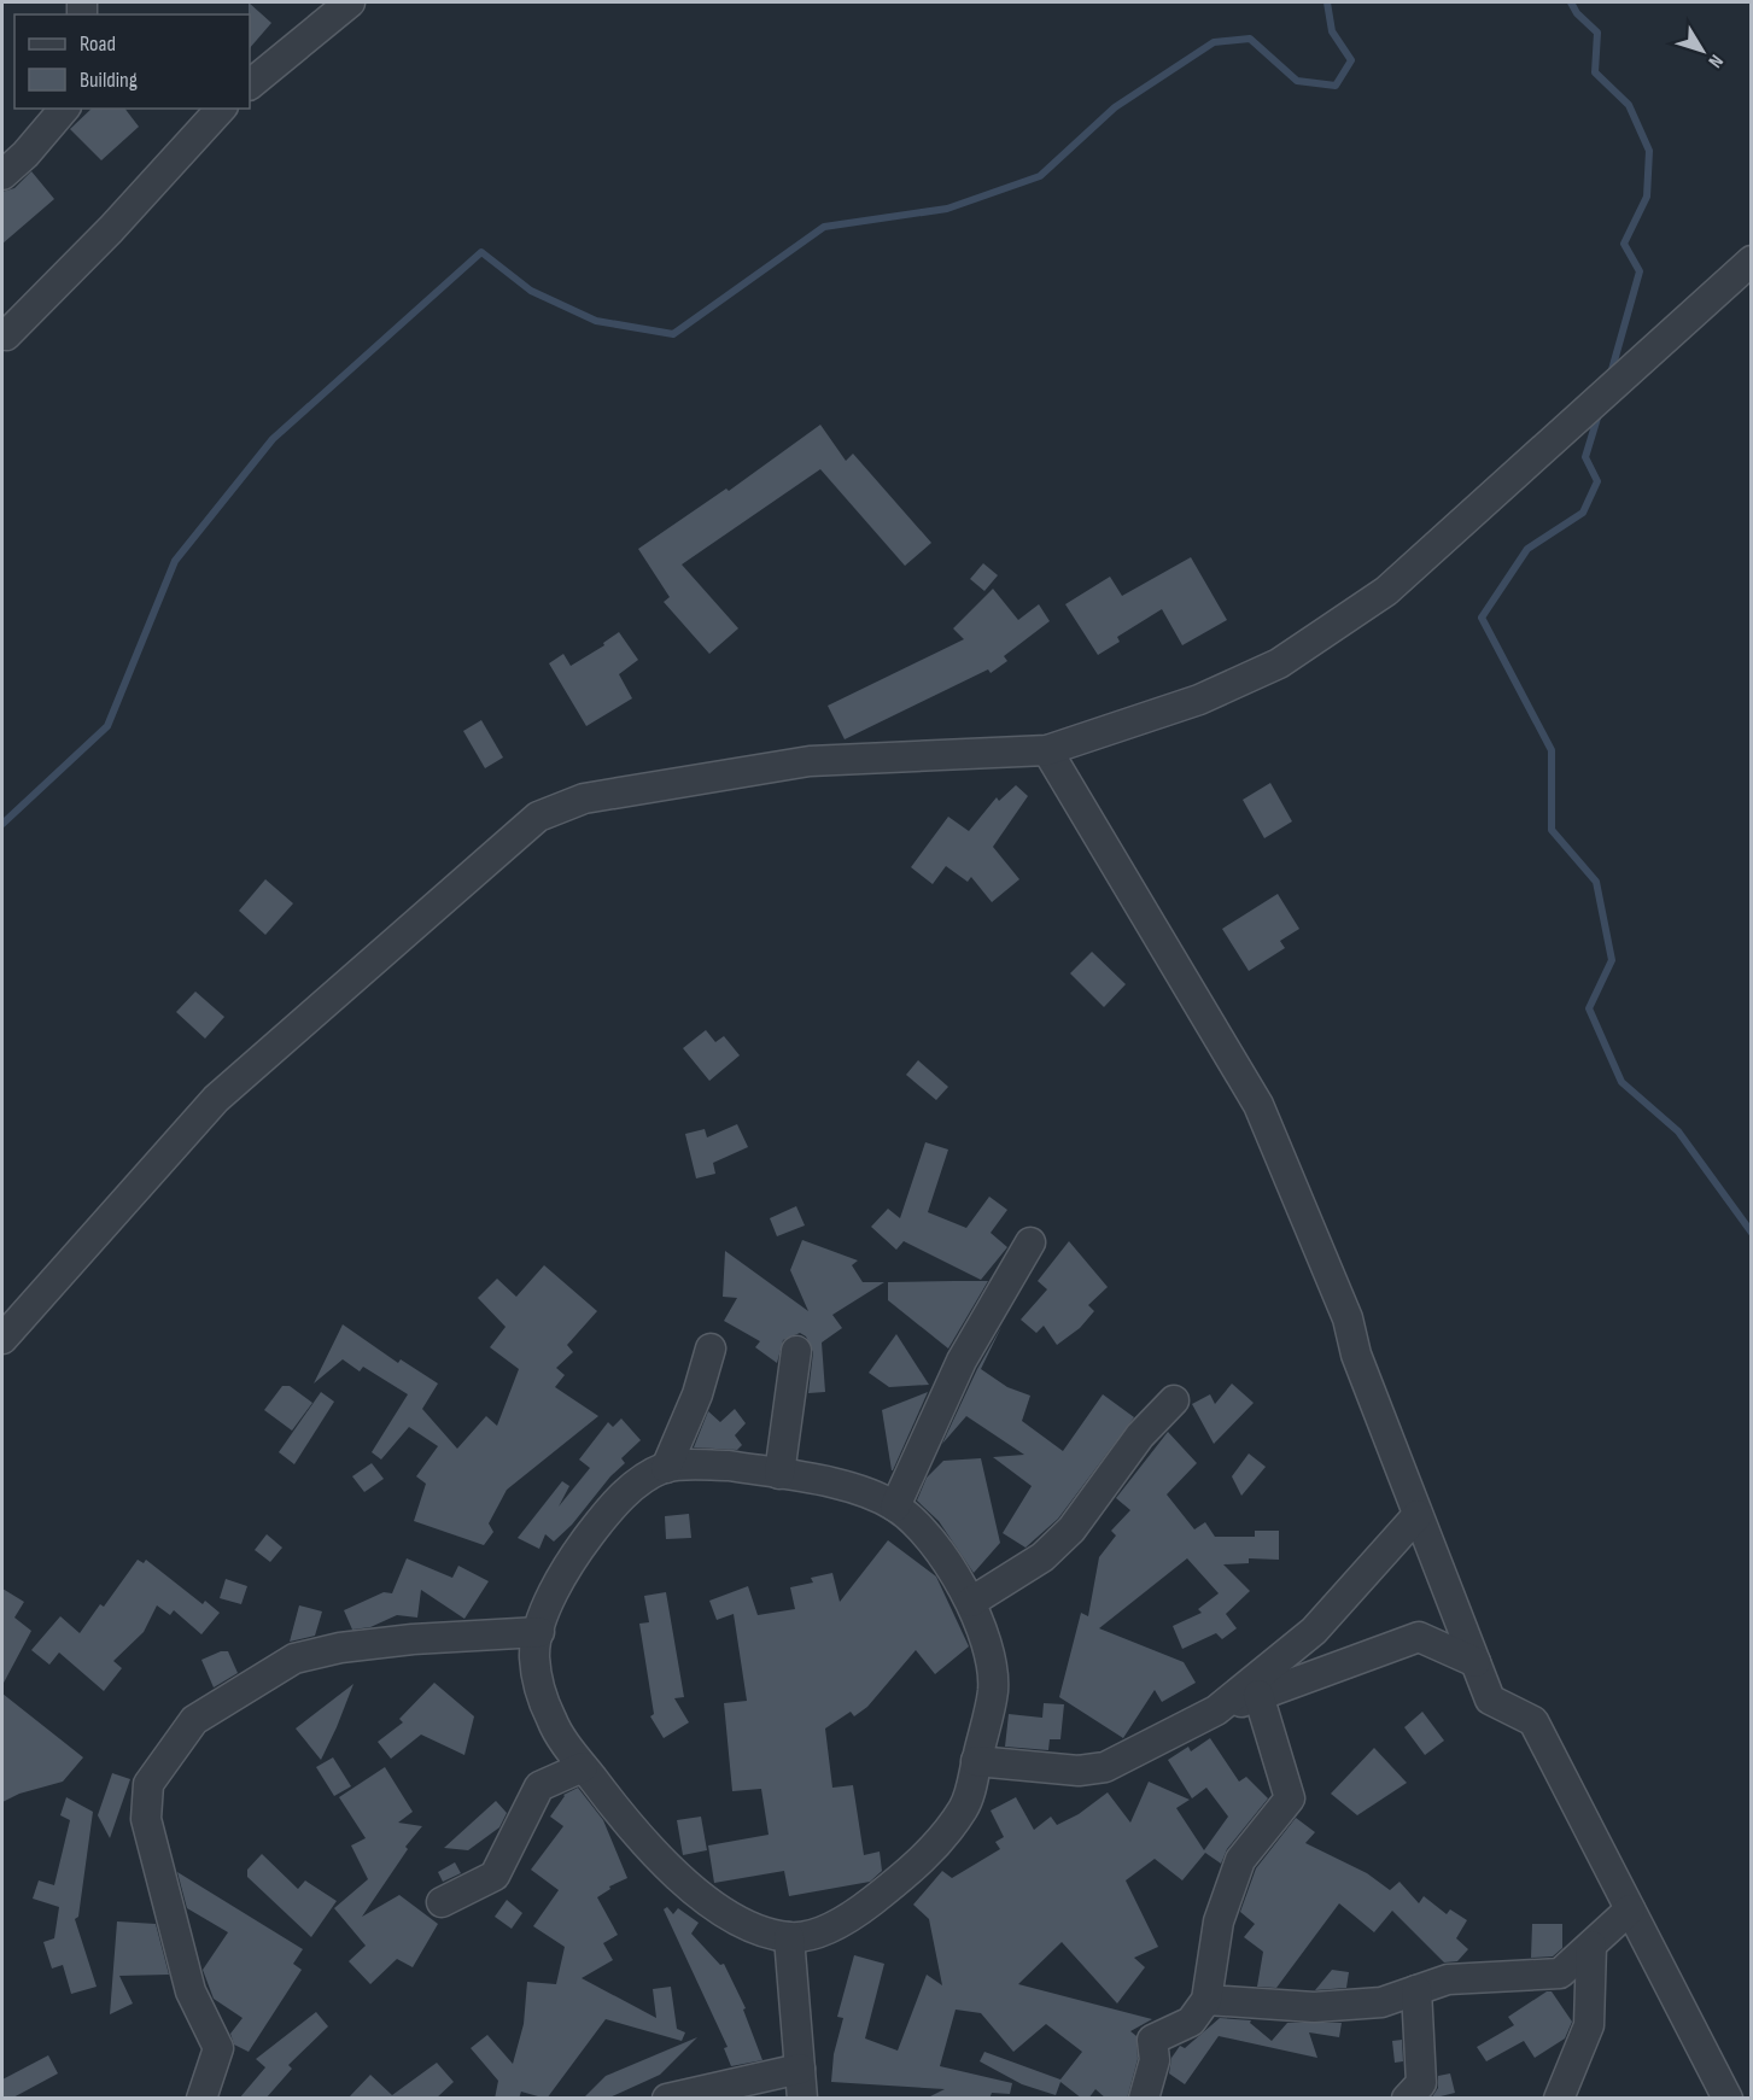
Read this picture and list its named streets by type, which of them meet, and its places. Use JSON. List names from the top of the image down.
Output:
{
  "legend": ["Road", "Building"],
  "north": "bottom right"
}
